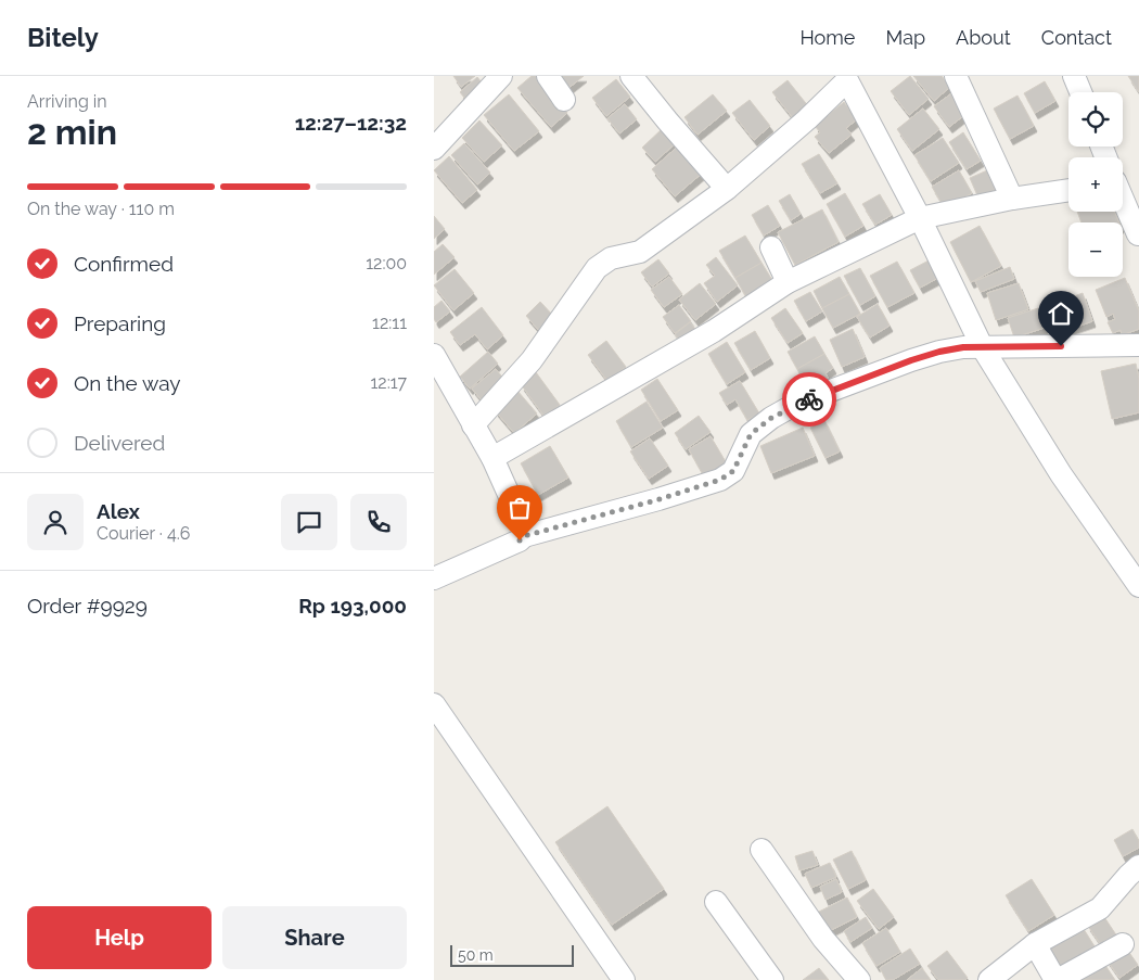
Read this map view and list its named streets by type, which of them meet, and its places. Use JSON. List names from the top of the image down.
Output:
{
  "scale_bar": "50 m",
  "page": {
    "header": "Bitely",
    "nav": [
      "Home",
      "Map",
      "About",
      "Contact"
    ],
    "heading": ["2 min", "Arriving in", "12:27–12:32"],
    "panel": [
      "Alex",
      "Courier · 4.6",
      "Order #9929",
      "Rp 193,000"
    ],
    "map_buttons": ["+", "−"],
    "bar": "On the way · 110 m",
    "list": [
      ["Confirmed", "12:00"],
      ["Preparing", "12:11"],
      ["On the way", "12:17"],
      "Delivered"
    ],
    "buttons": ["Help", "Share"],
    "scale": "50 m"
  }
}
